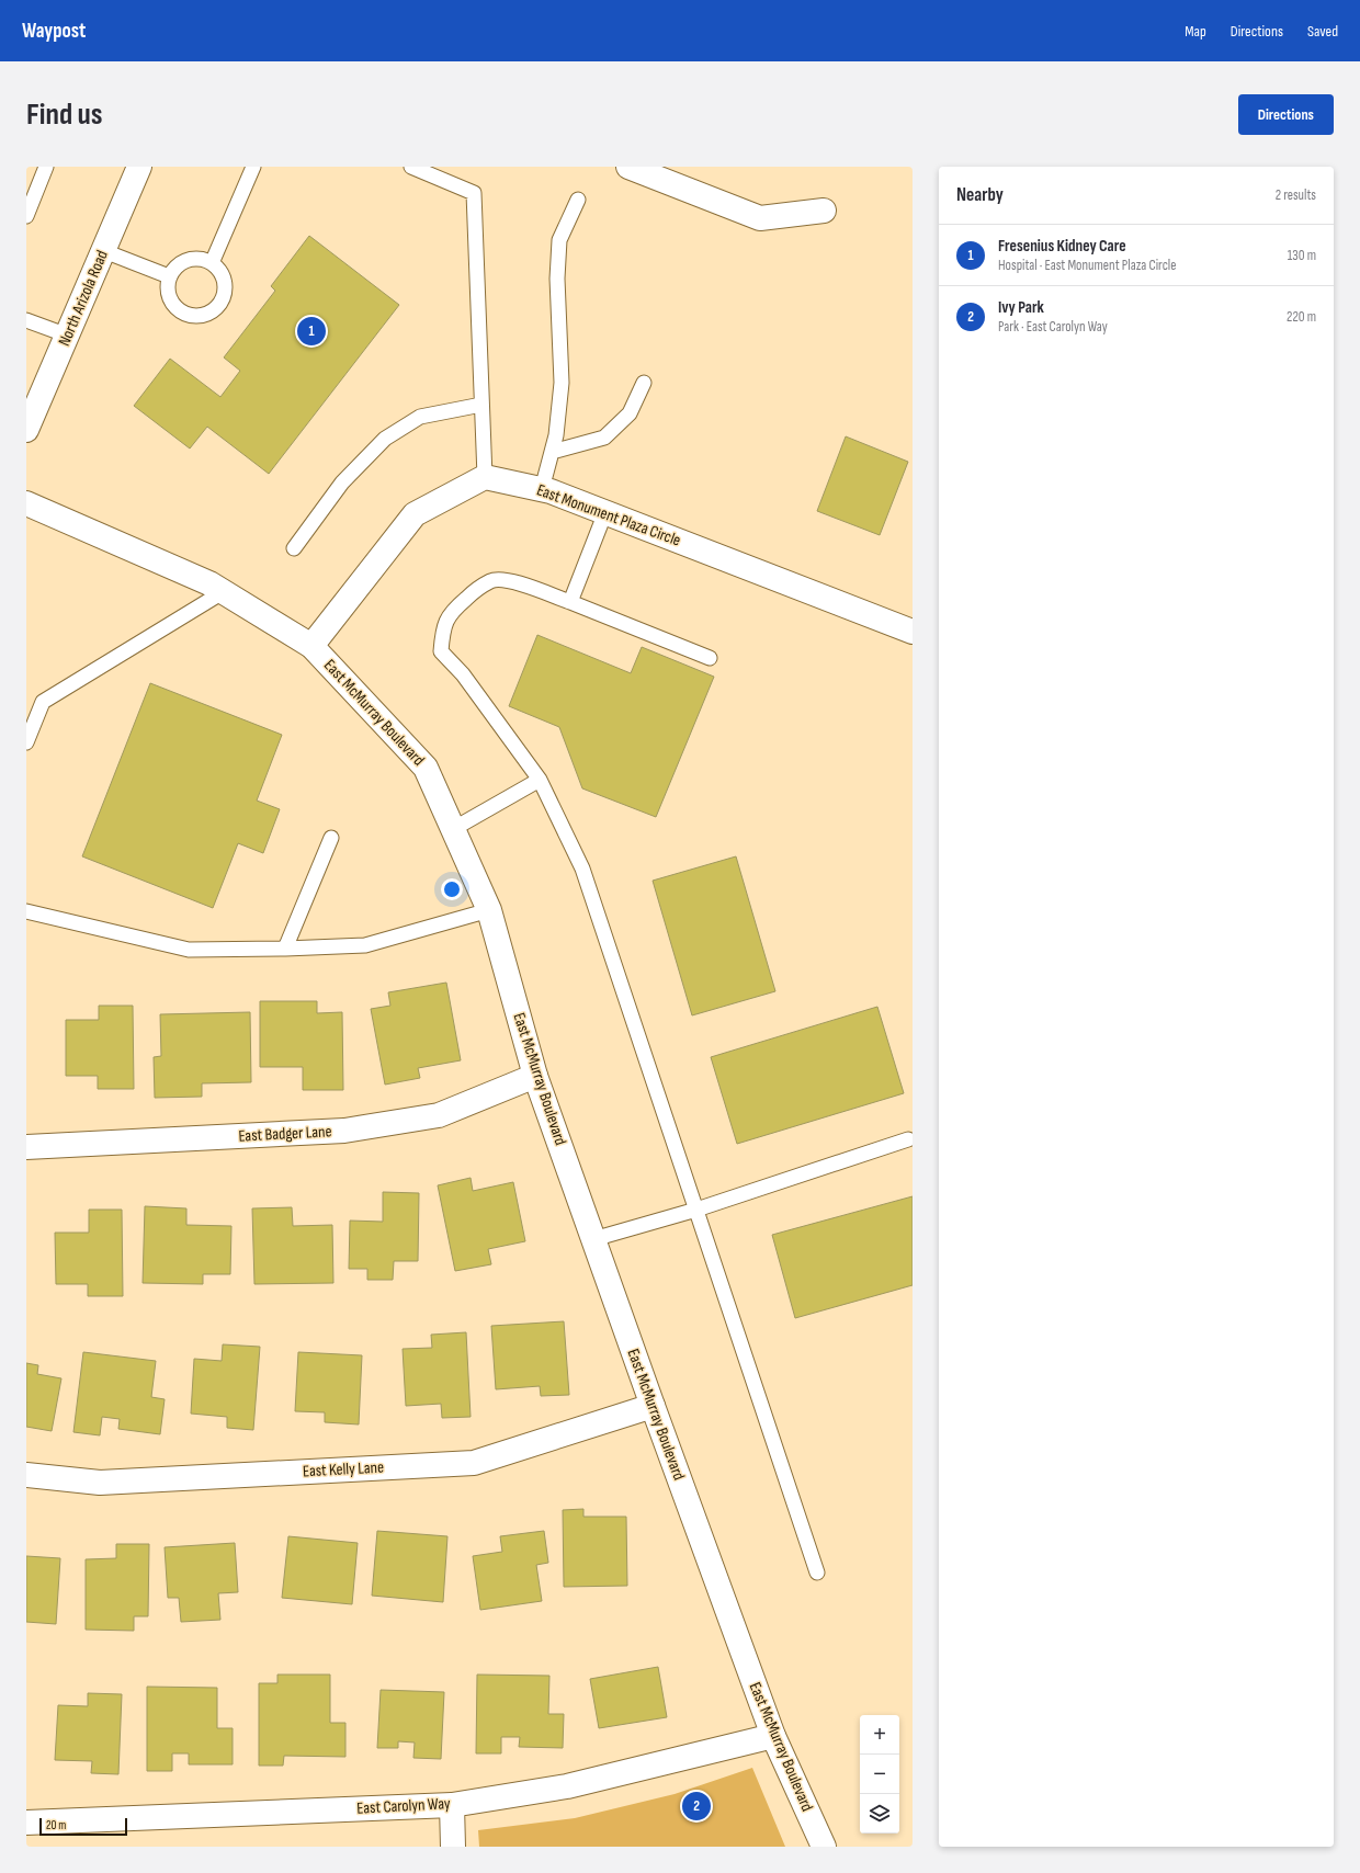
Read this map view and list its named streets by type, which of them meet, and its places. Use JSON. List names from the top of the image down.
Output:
{
  "streets": {
    "street": [
      "North Arizola Road",
      "East Monument Plaza Circle",
      "East McMurray Boulevard",
      "East Badger Lane",
      "East Kelly Lane",
      "East Carolyn Way"
    ]
  },
  "crossings": [
    ["East McMurray Boulevard", "East Badger Lane"],
    ["East McMurray Boulevard", "East Kelly Lane"],
    ["East McMurray Boulevard", "East Carolyn Way"]
  ],
  "scale_bar": "20 m",
  "page": {
    "header": "Waypost",
    "nav": ["Map", "Directions", "Saved"],
    "buttons": "Directions",
    "title": "Find us",
    "heading": ["Nearby", "2 results"],
    "list": [
      {
        "mark": "1",
        "name": "Fresenius Kidney Care",
        "note": "Hospital · East Monument Plaza Circle",
        "value": "130 m"
      },
      {
        "mark": "2",
        "name": "Ivy Park",
        "note": "Park · East Carolyn Way",
        "value": "220 m"
      }
    ],
    "pins": ["1", "2"],
    "map_buttons": ["+", "−"],
    "scale": "20 m"
  }
}
